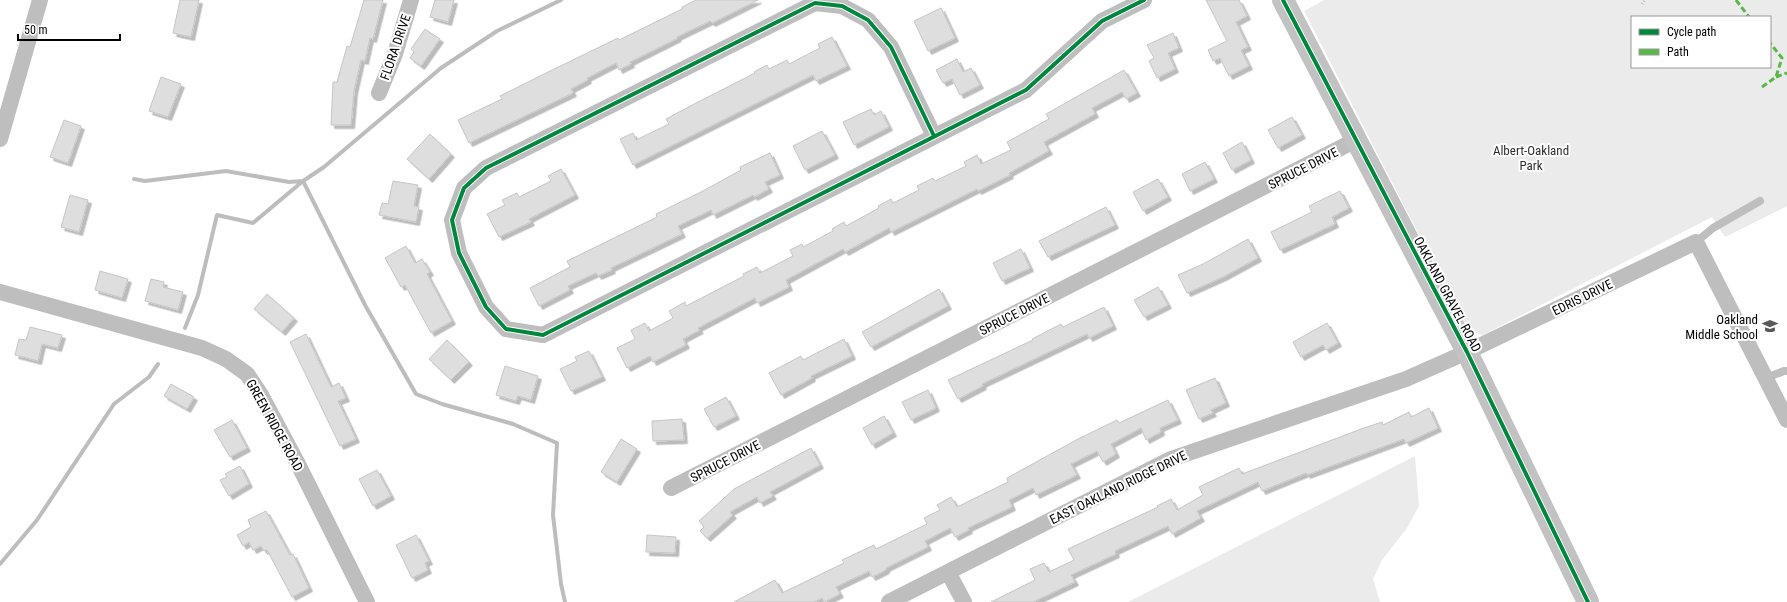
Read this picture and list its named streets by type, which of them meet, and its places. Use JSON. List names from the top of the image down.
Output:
{
  "streets": {
    "street": [
      "FLORA DRIVE",
      "SPRUCE DRIVE",
      "OAKLAND GRAVEL ROAD",
      "EDRIS DRIVE",
      "GREEN RIDGE ROAD",
      "EAST OAKLAND RIDGE DRIVE"
    ]
  },
  "crossings": [
    ["SPRUCE DRIVE", "OAKLAND GRAVEL ROAD"],
    ["OAKLAND GRAVEL ROAD", "EDRIS DRIVE"],
    ["OAKLAND GRAVEL ROAD", "EAST OAKLAND RIDGE DRIVE"],
    ["EDRIS DRIVE", "EAST OAKLAND RIDGE DRIVE"]
  ],
  "parks": ["Albert-Oakland Park"],
  "places": {
    "school or university": ["Oakland Middle School"]
  },
  "legend": ["Cycle path", "Path"],
  "scale_bar": "50 m"
}
